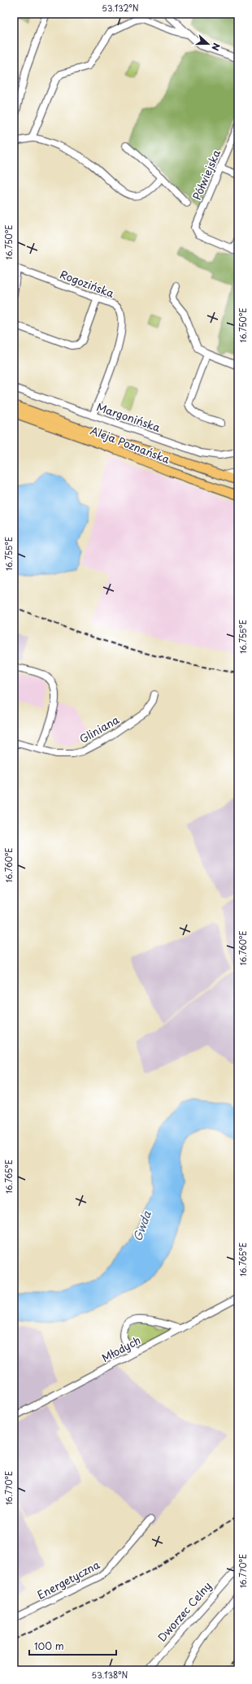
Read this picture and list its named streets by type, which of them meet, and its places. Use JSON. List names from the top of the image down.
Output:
{
  "streets": {
    "main road": ["Aleja Poznańska"],
    "street": [
      "Półwiejska",
      "Rogozińska",
      "Margonińska",
      "Gliniana",
      "Młodych",
      "Energetyczna",
      "Dworzec Celny"
    ]
  },
  "crossings": [
    ["Rogozińska", "Margonińska"]
  ],
  "water": ["Gwda"],
  "scale_bar": "100 m",
  "north": "right",
  "coordinates": [
    "53.132°N",
    "16.750°E",
    "16.755°E",
    "16.760°E",
    "16.765°E",
    "16.770°E",
    "53.138°N"
  ]
}
